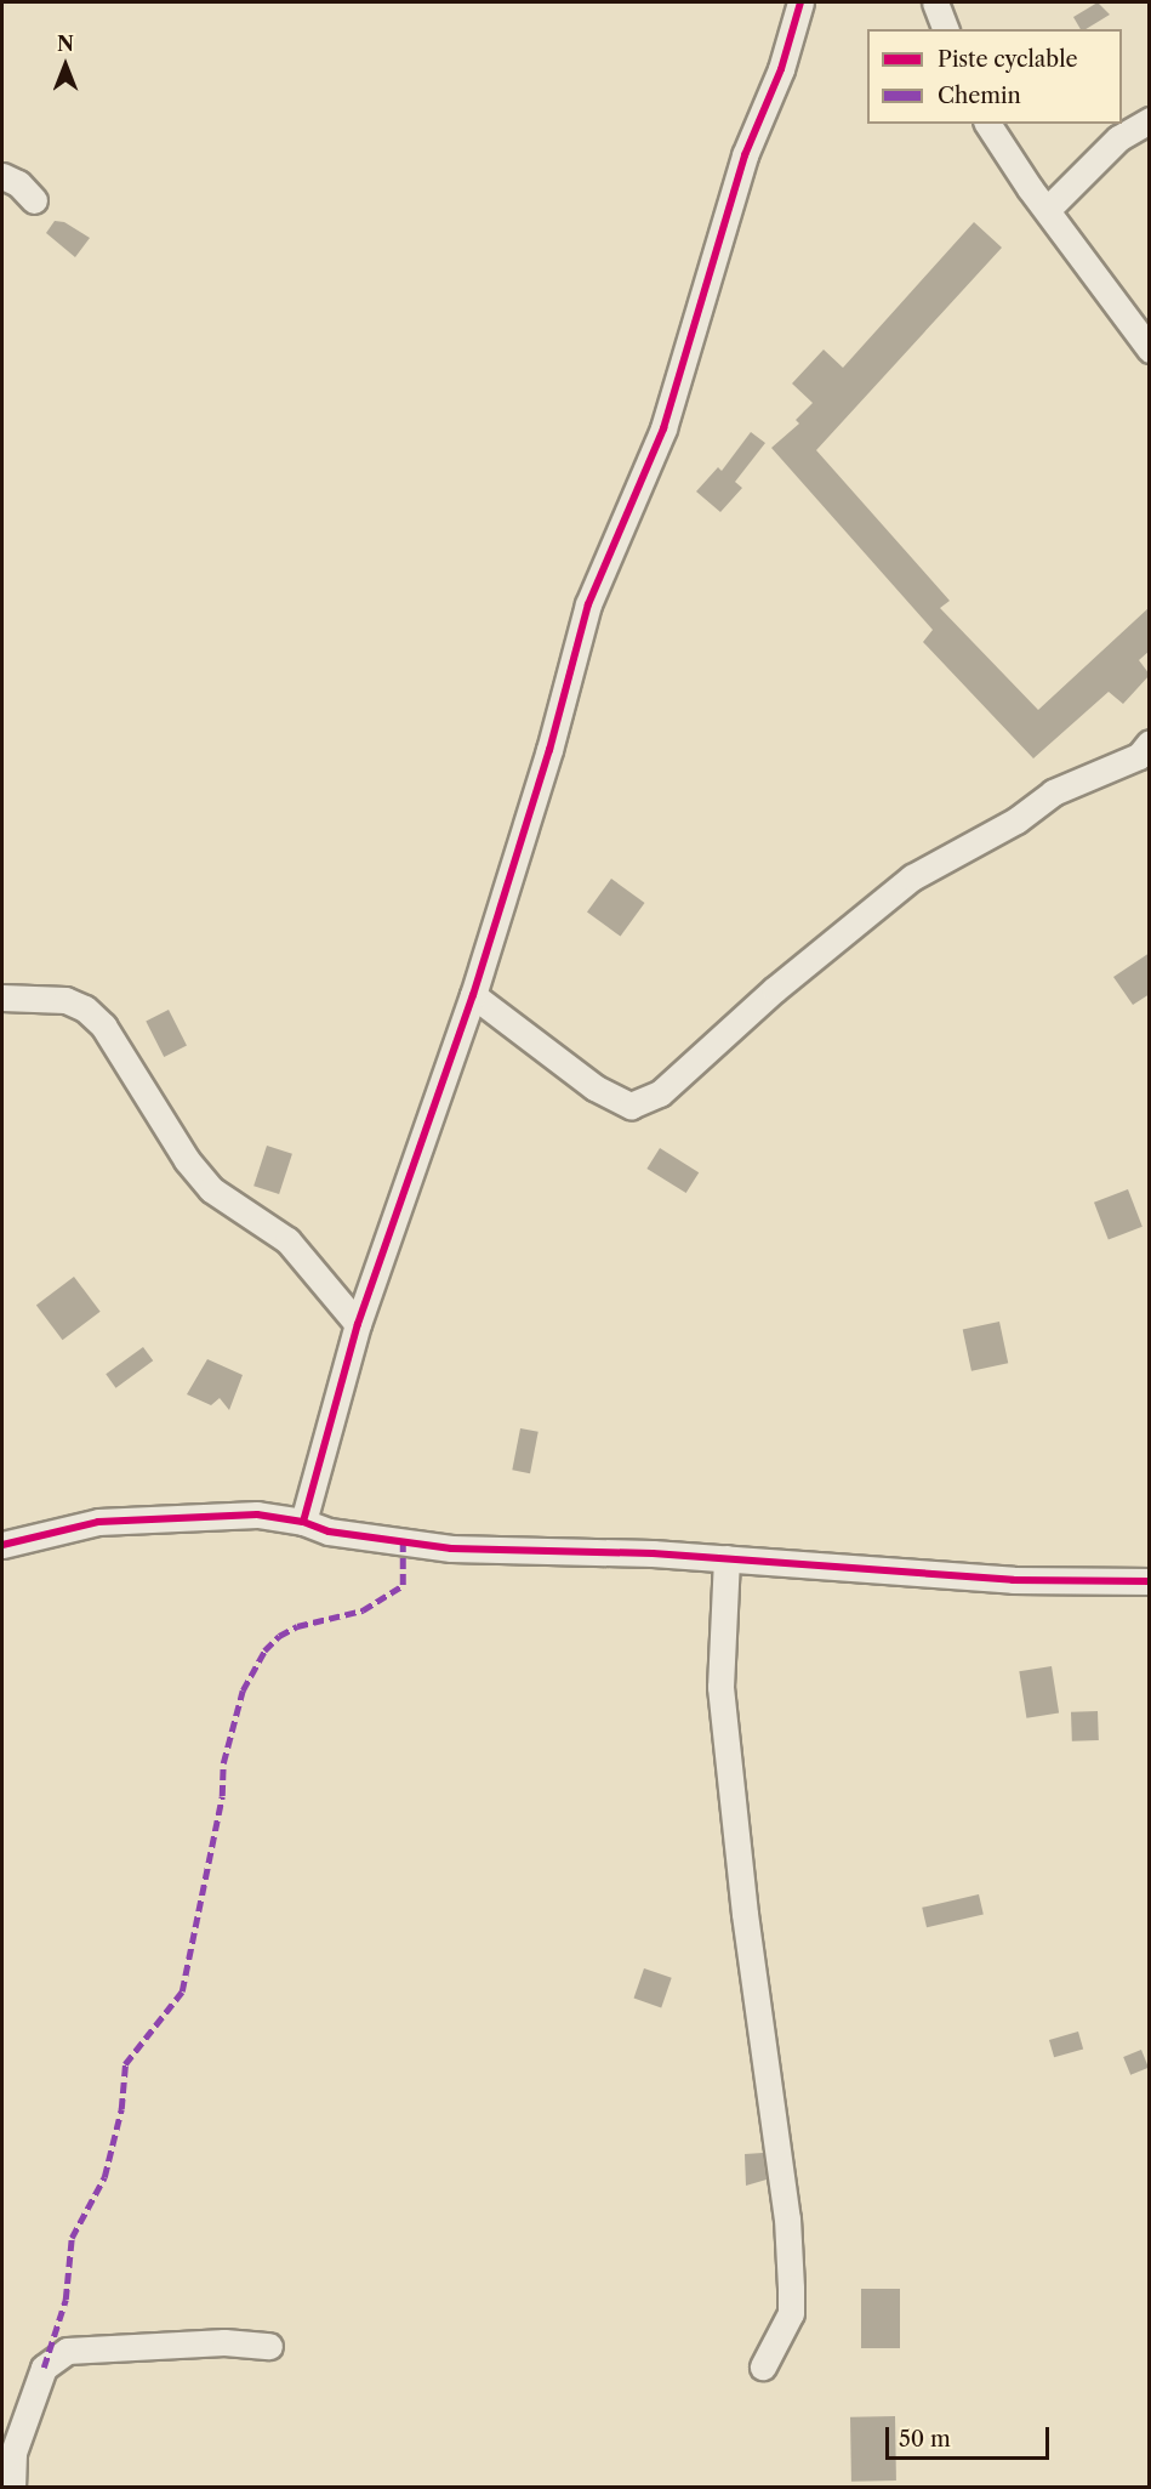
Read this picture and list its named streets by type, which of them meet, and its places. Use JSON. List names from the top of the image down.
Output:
{
  "legend": ["Piste cyclable", "Chemin"],
  "scale_bar": "50 m",
  "north": "top"
}
